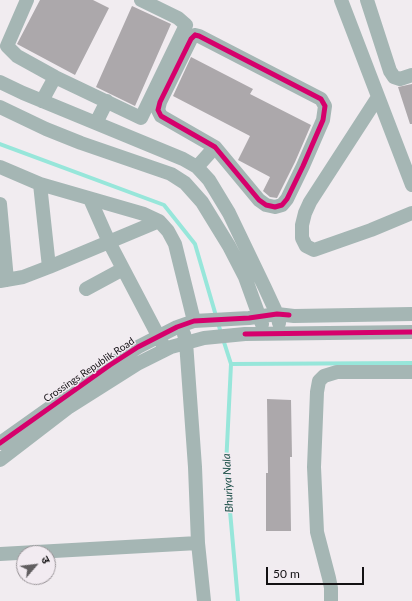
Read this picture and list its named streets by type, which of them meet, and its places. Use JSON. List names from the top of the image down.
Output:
{
  "streets": {
    "street": ["Crossings Republik Road"]
  },
  "water": ["Bhuriya Nala"],
  "scale_bar": "50 m",
  "north": "top right"
}
